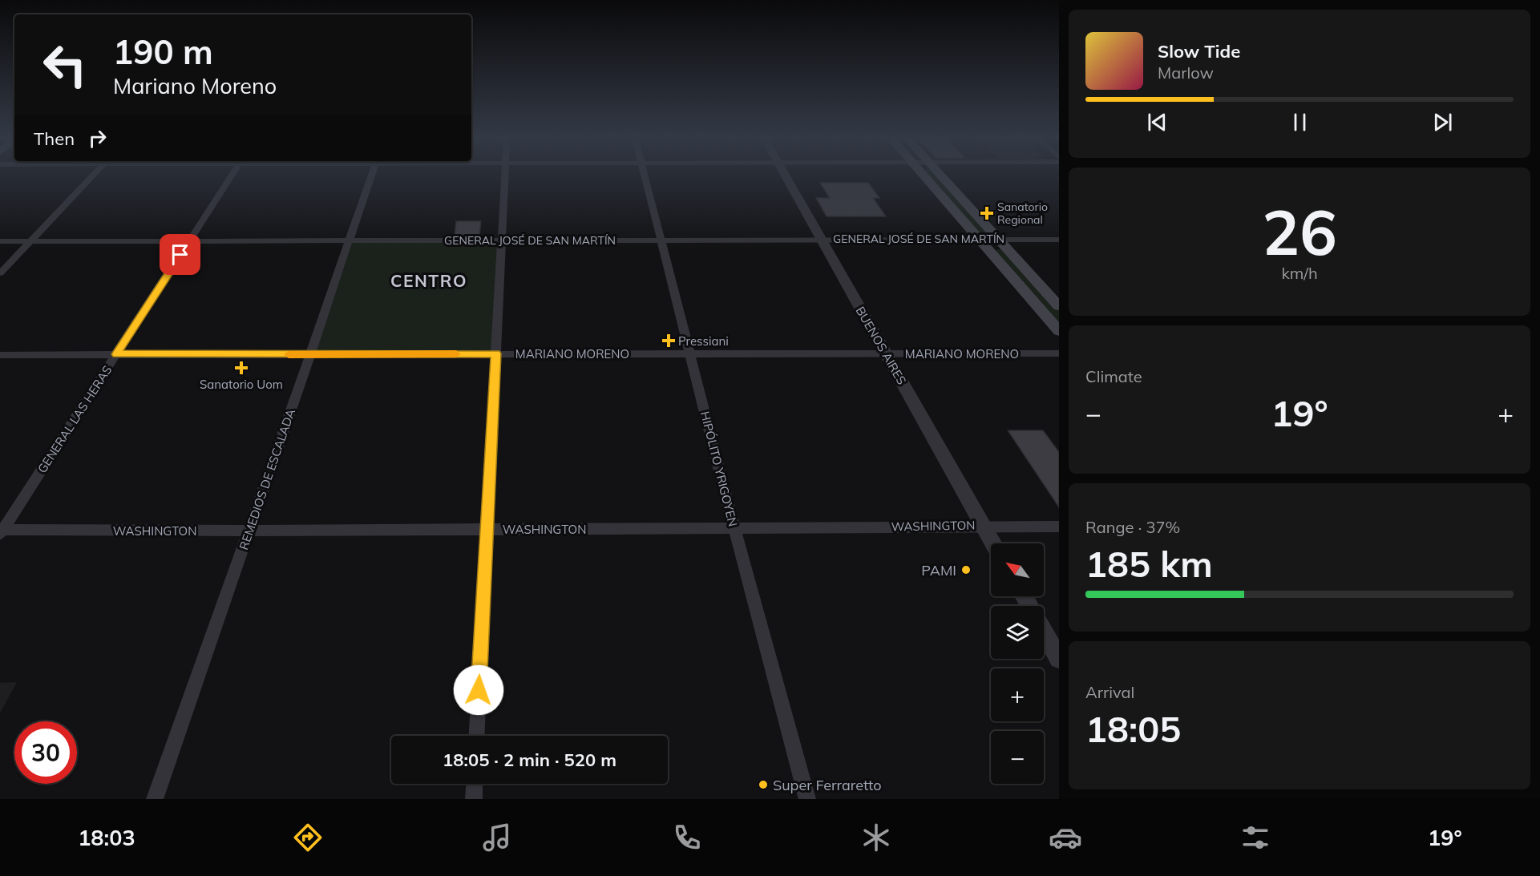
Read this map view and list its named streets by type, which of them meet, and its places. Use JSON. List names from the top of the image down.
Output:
{
  "streets": {
    "street": [
      "GENERAL JOSÉ DE SAN MARTÍN",
      "BUENOS AIRES",
      "MARIANO MORENO",
      "GENERAL LAS HERAS",
      "HIPÓLITO YRIGOYEN",
      "REMEDIOS DE ESCALADA",
      "WASHINGTON"
    ]
  },
  "crossings": [
    ["GENERAL JOSÉ DE SAN MARTÍN", "BUENOS AIRES"],
    ["GENERAL JOSÉ DE SAN MARTÍN", "GENERAL LAS HERAS"],
    ["GENERAL JOSÉ DE SAN MARTÍN", "HIPÓLITO YRIGOYEN"],
    ["GENERAL JOSÉ DE SAN MARTÍN", "REMEDIOS DE ESCALADA"],
    ["BUENOS AIRES", "MARIANO MORENO"],
    ["BUENOS AIRES", "WASHINGTON"],
    ["MARIANO MORENO", "GENERAL LAS HERAS"],
    ["MARIANO MORENO", "HIPÓLITO YRIGOYEN"],
    ["MARIANO MORENO", "REMEDIOS DE ESCALADA"],
    ["GENERAL LAS HERAS", "WASHINGTON"],
    ["HIPÓLITO YRIGOYEN", "WASHINGTON"],
    ["REMEDIOS DE ESCALADA", "WASHINGTON"]
  ],
  "districts": ["CENTRO"],
  "places": {
    "health": ["Sanatorio Regional", "Pressiani", "Sanatorio Uom"],
    "other": ["PAMI", "Super Ferraretto"]
  },
  "north": "top left",
  "page": {
    "turn": ["190 m", "Mariano Moreno"],
    "song": ["Slow Tide", "Marlow"],
    "then": "Then",
    "tile": [
      ["26", "km/h"],
      "Climate",
      ["Range · 37%", "185 km"],
      ["Arrival", "18:05"]
    ],
    "heat": ["−", "19°", "+"],
    "map_buttons": ["+", "−"],
    "limit": "30",
    "trip": "18:05 · 2 min · 520 m",
    "tabs": ["18:03", "19°"]
  }
}
